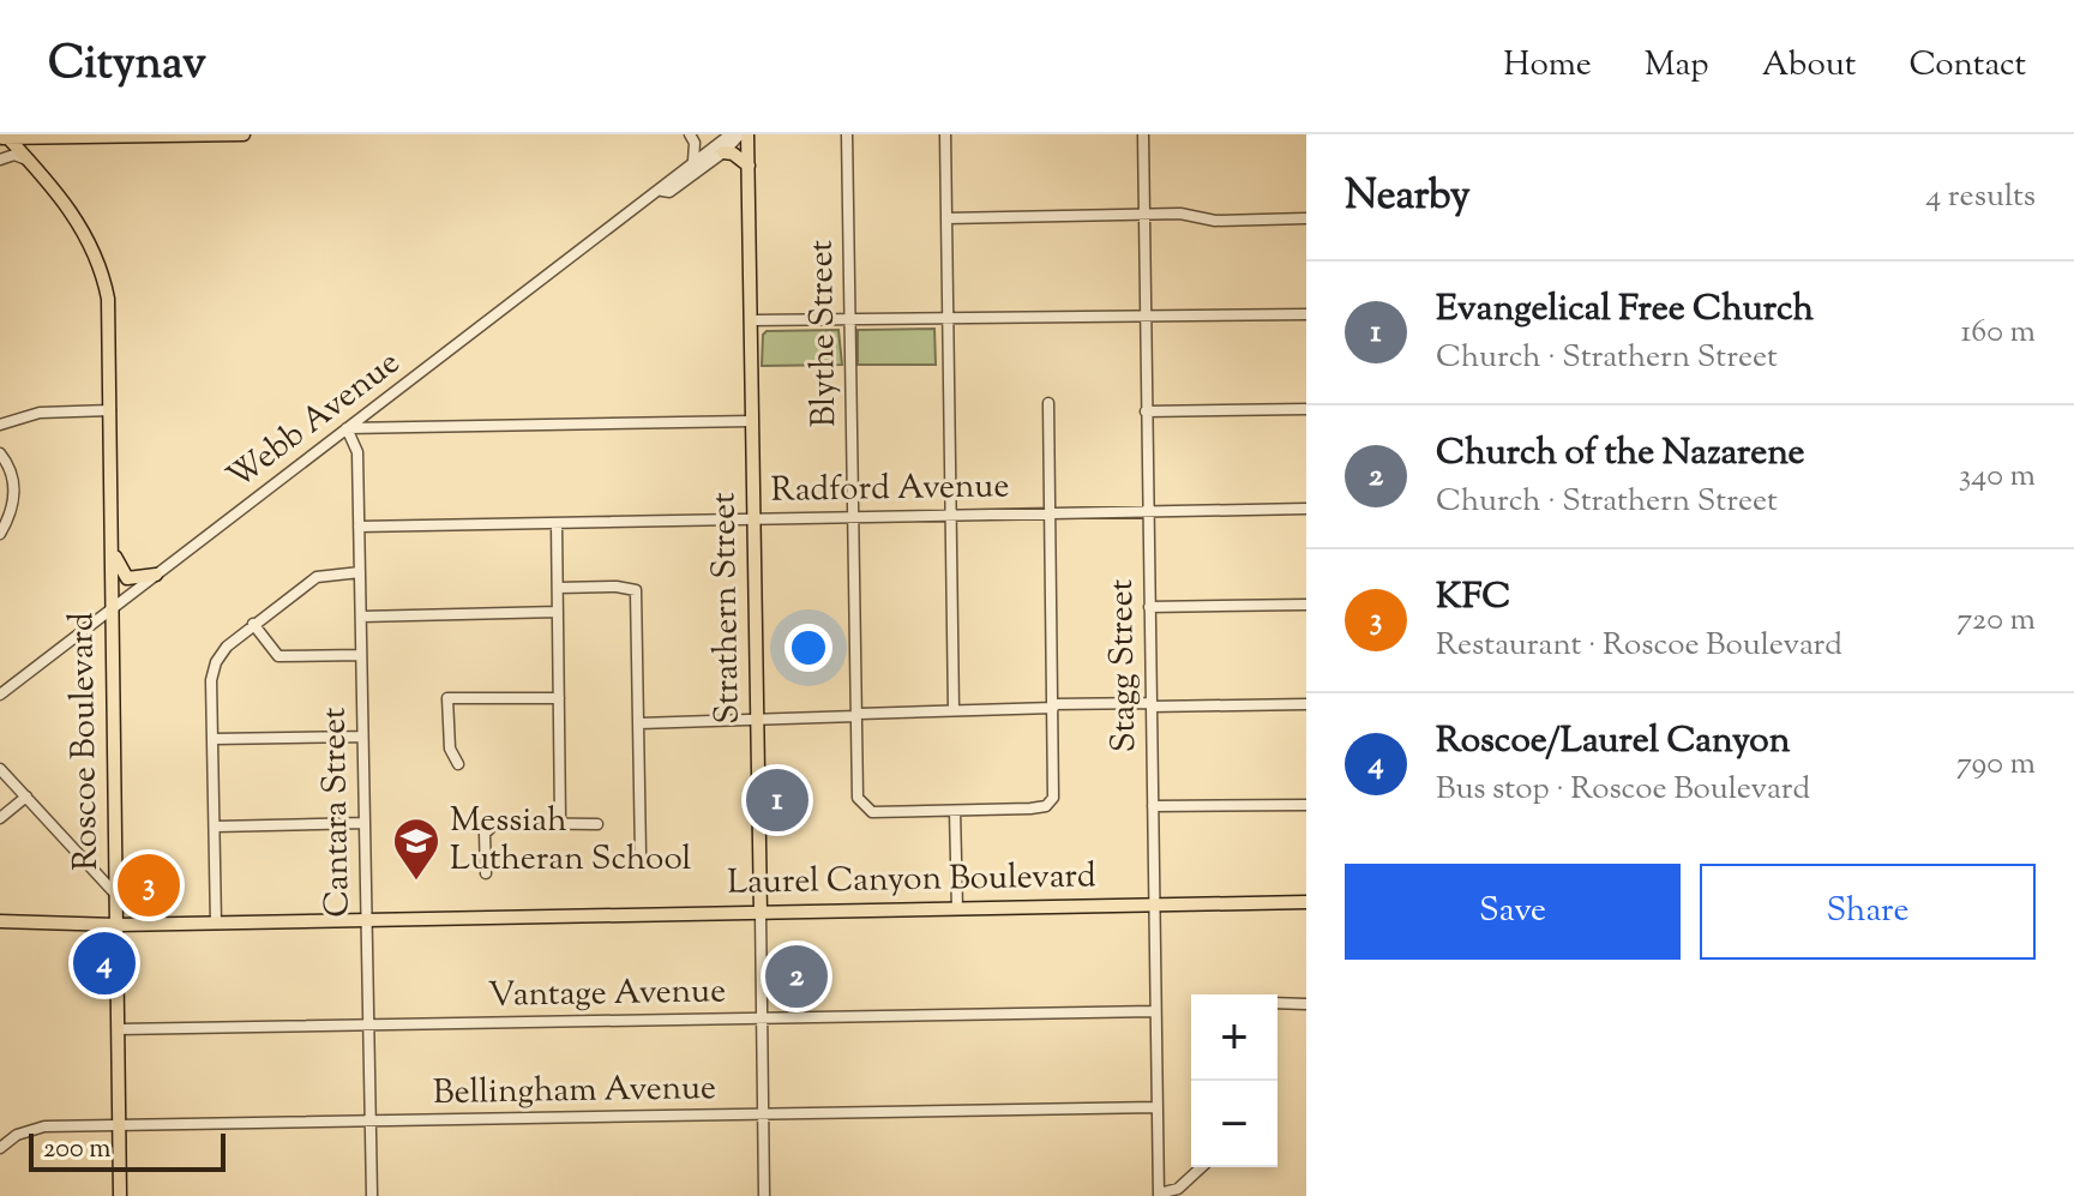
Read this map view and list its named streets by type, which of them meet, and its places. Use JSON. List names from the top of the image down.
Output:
{
  "streets": {
    "main road": ["Strathern Street", "Roscoe Boulevard", "Laurel Canyon Boulevard"],
    "street": [
      "Blythe Street",
      "Webb Avenue",
      "Radford Avenue",
      "Stagg Street",
      "Cantara Street",
      "Vantage Avenue",
      "Bellingham Avenue"
    ]
  },
  "crossings": [
    ["Blythe Street", "Radford Avenue"],
    ["Webb Avenue", "Roscoe Boulevard"],
    ["Webb Avenue", "Cantara Street"],
    ["Radford Avenue", "Strathern Street"],
    ["Radford Avenue", "Stagg Street"],
    ["Radford Avenue", "Cantara Street"],
    ["Strathern Street", "Laurel Canyon Boulevard"],
    ["Strathern Street", "Vantage Avenue"],
    ["Strathern Street", "Bellingham Avenue"],
    ["Stagg Street", "Laurel Canyon Boulevard"],
    ["Stagg Street", "Vantage Avenue"],
    ["Stagg Street", "Bellingham Avenue"],
    ["Roscoe Boulevard", "Laurel Canyon Boulevard"],
    ["Roscoe Boulevard", "Vantage Avenue"],
    ["Roscoe Boulevard", "Bellingham Avenue"],
    ["Cantara Street", "Laurel Canyon Boulevard"],
    ["Cantara Street", "Vantage Avenue"],
    ["Cantara Street", "Bellingham Avenue"]
  ],
  "places": {
    "school or university": ["Messiah Lutheran School"]
  },
  "scale_bar": "200 m",
  "page": {
    "header": "Citynav",
    "nav": [
      "Home",
      "Map",
      "About",
      "Contact"
    ],
    "heading": ["Nearby", "4 results"],
    "list": [
      {
        "mark": "1",
        "name": "Evangelical Free Church",
        "note": "Church · Strathern Street",
        "value": "160 m"
      },
      {
        "mark": "2",
        "name": "Church of the Nazarene",
        "note": "Church · Strathern Street",
        "value": "340 m"
      },
      {
        "mark": "3",
        "name": "KFC",
        "note": "Restaurant · Roscoe Boulevard",
        "value": "720 m"
      },
      {
        "mark": "4",
        "name": "Roscoe/Laurel Canyon",
        "note": "Bus stop · Roscoe Boulevard",
        "value": "790 m"
      }
    ],
    "pins": [
      "1",
      "3",
      "4",
      "2"
    ],
    "buttons": ["Save", "Share"],
    "map_buttons": ["+", "−"],
    "scale": "200 m"
  }
}
